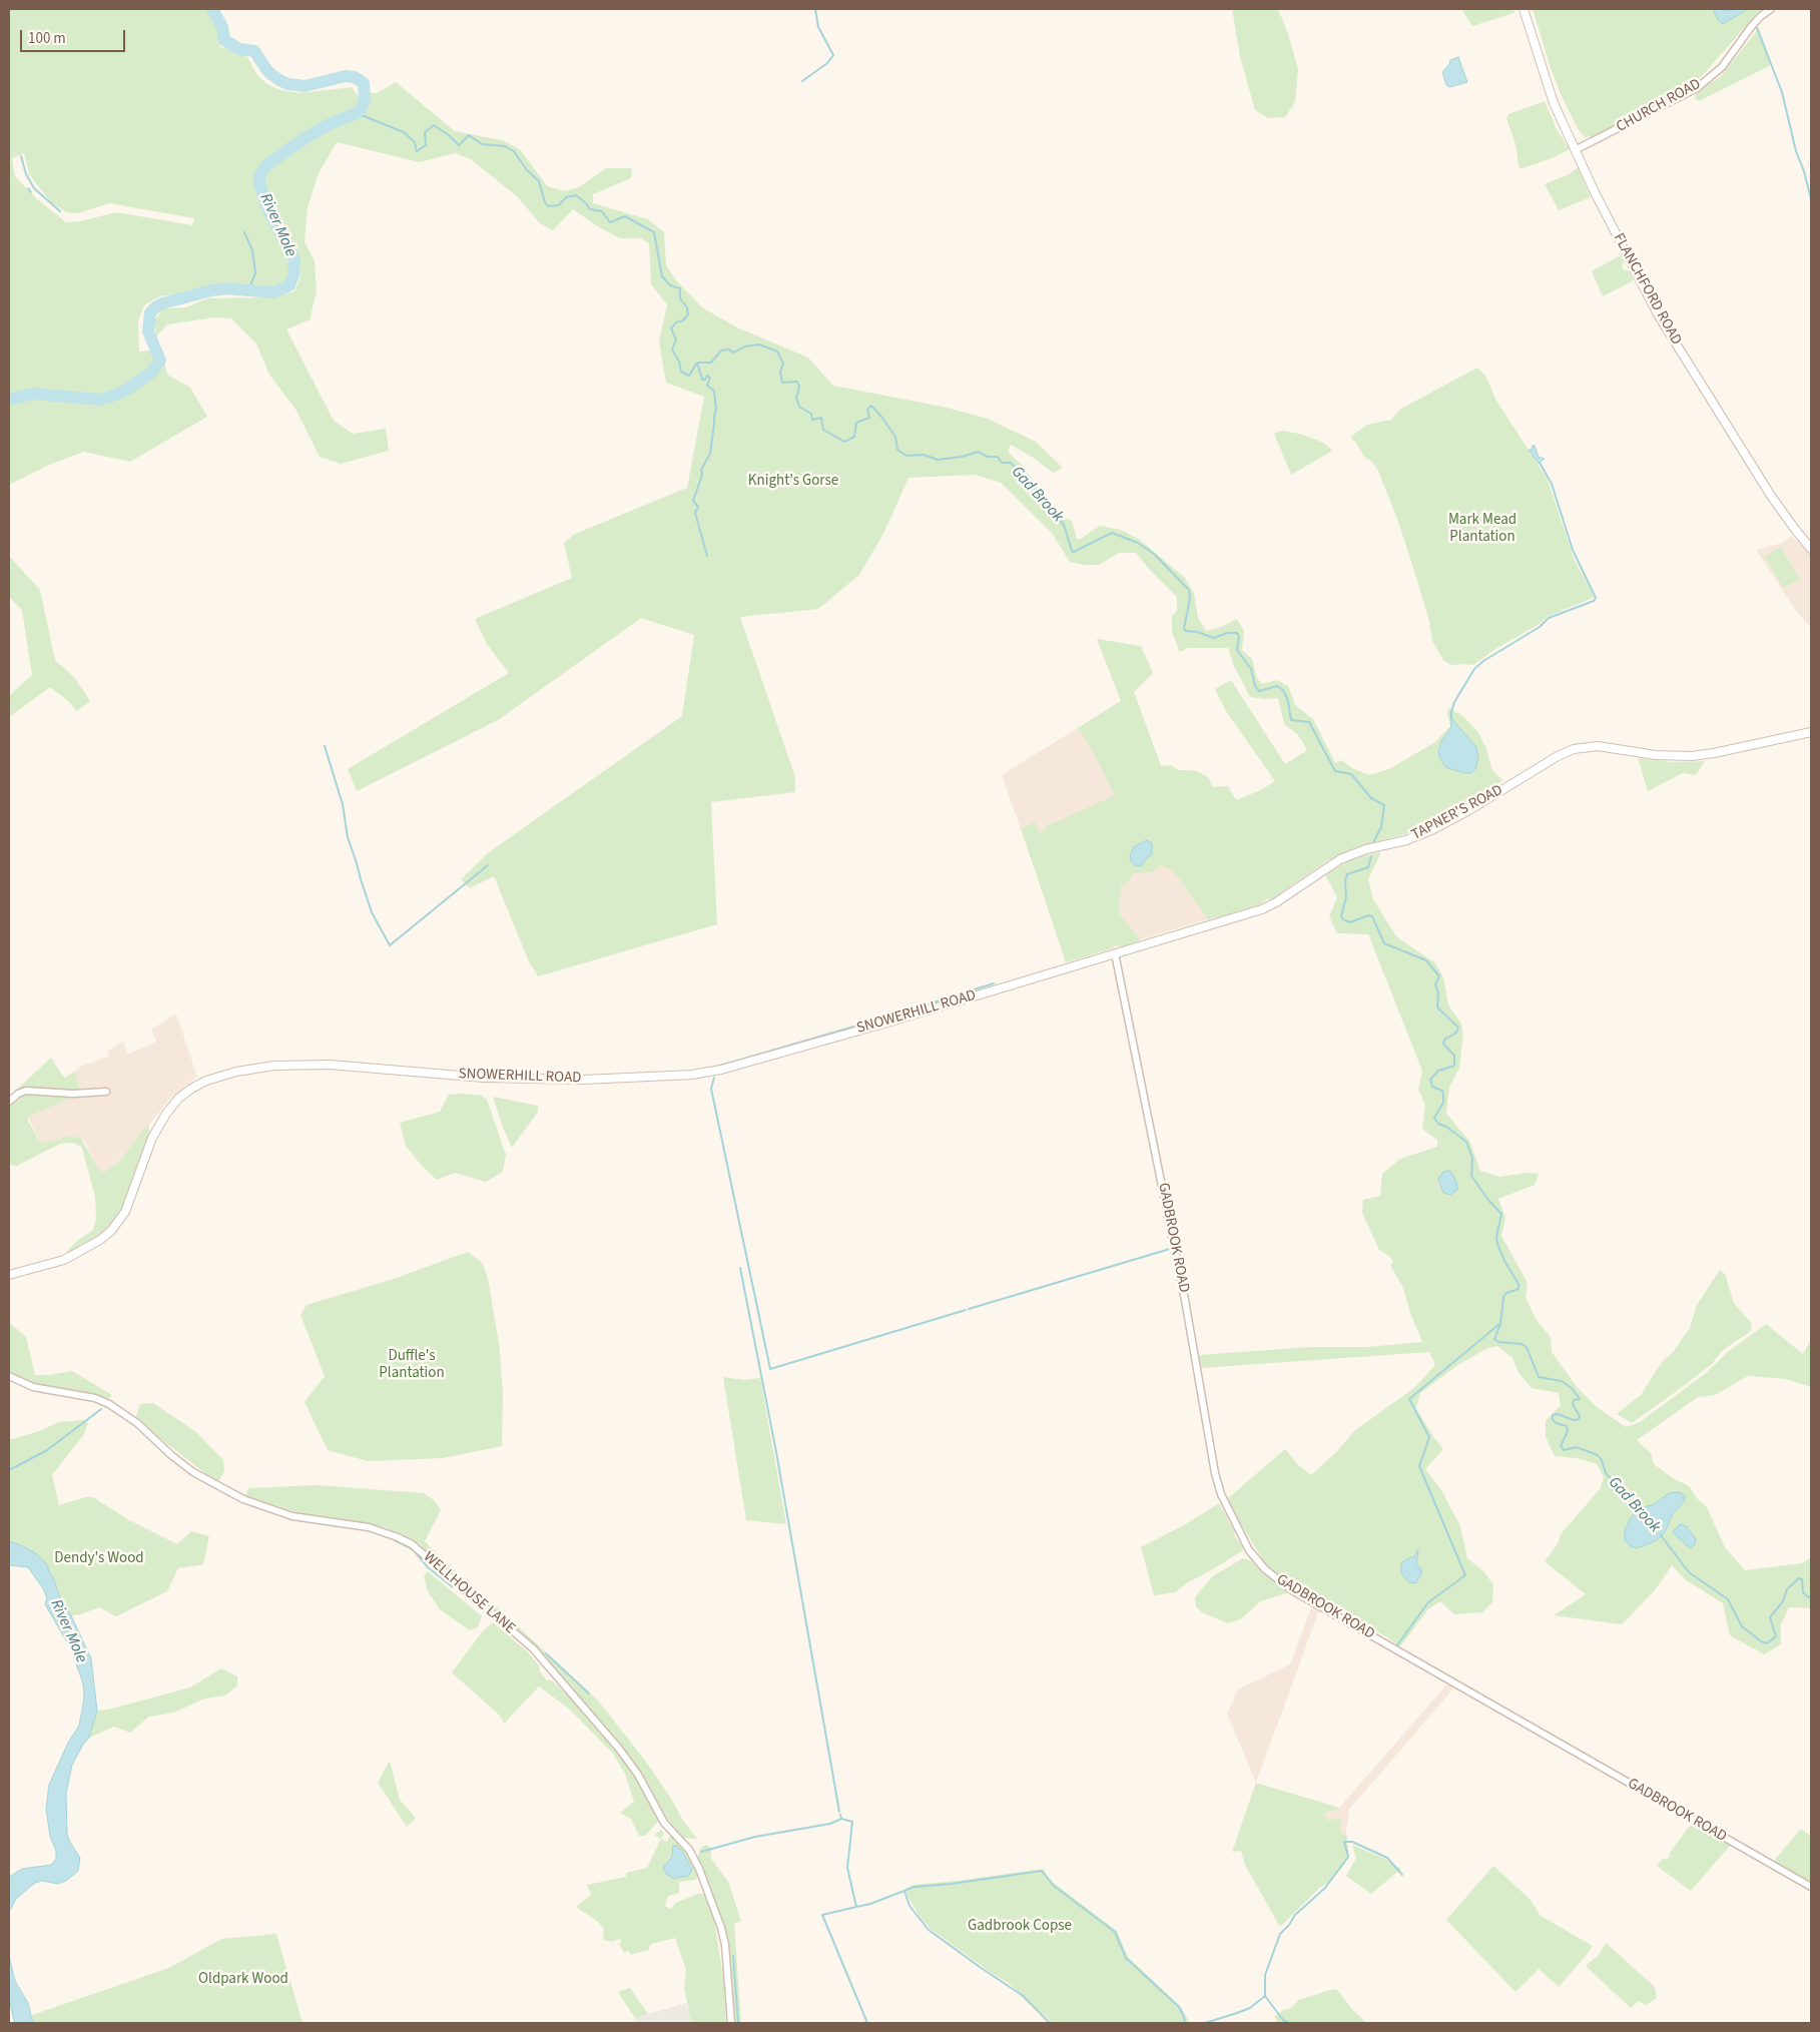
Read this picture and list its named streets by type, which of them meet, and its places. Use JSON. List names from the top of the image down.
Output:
{
  "streets": {
    "street": [
      "CHURCH ROAD",
      "FLANCHFORD ROAD",
      "TAPNER'S ROAD",
      "SNOWERHILL ROAD",
      "GADBROOK ROAD",
      "WELLHOUSE LANE"
    ]
  },
  "crossings": [
    ["CHURCH ROAD", "FLANCHFORD ROAD"],
    ["TAPNER'S ROAD", "SNOWERHILL ROAD"],
    ["TAPNER'S ROAD", "GADBROOK ROAD"],
    ["SNOWERHILL ROAD", "GADBROOK ROAD"]
  ],
  "water": ["River Mole", "Gad Brook"],
  "parks": [
    "Knight's Gorse",
    "Mark Mead Plantation",
    "Duffle's Plantation",
    "Dendy's Wood",
    "Gadbrook Copse",
    "Oldpark Wood"
  ],
  "scale_bar": "100 m"
}
